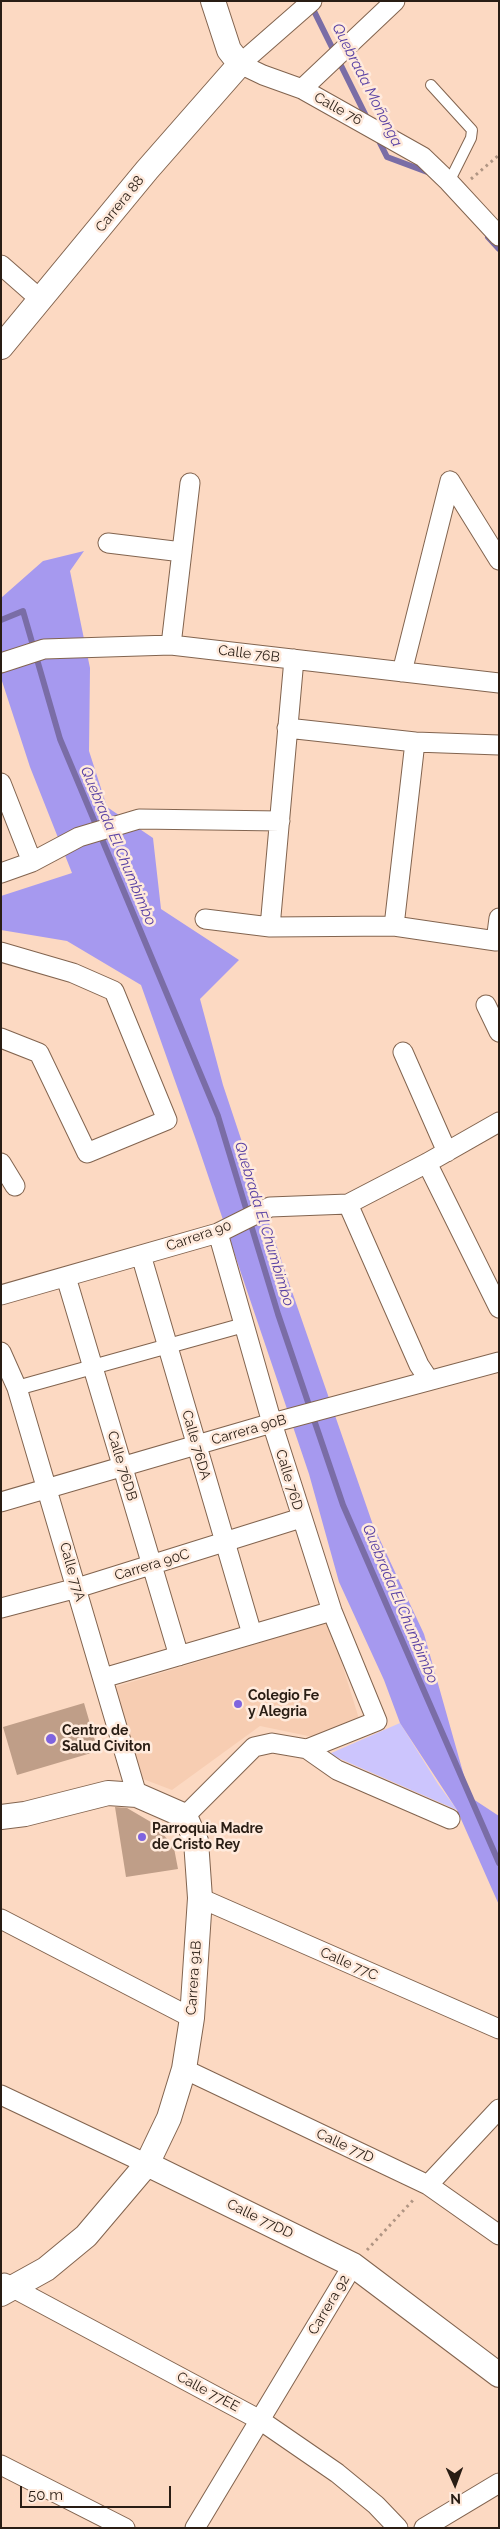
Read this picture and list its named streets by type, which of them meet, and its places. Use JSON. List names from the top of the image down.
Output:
{
  "streets": {
    "street": [
      "Calle 76",
      "Carrera 88",
      "Calle 76B",
      "Carrera 90",
      "Carrera 90B",
      "Calle 76DA",
      "Calle 76DB",
      "Calle 76D",
      "Carrera 90C",
      "Calle 77A",
      "Calle 77C",
      "Carrera 91B",
      "Calle 77D",
      "Calle 77DD",
      "Carrera 92",
      "Calle 77EE"
    ]
  },
  "crossings": [
    ["Calle 76", "Carrera 88"],
    ["Carrera 90", "Calle 76DA"],
    ["Carrera 90", "Calle 76DB"],
    ["Carrera 90", "Calle 76D"],
    ["Carrera 90B", "Calle 76DA"],
    ["Carrera 90B", "Calle 76DB"],
    ["Carrera 90B", "Calle 76D"],
    ["Carrera 90B", "Calle 77A"],
    ["Calle 76DA", "Carrera 90C"],
    ["Calle 76DB", "Carrera 90C"],
    ["Calle 76D", "Carrera 90C"],
    ["Carrera 90C", "Calle 77A"],
    ["Calle 77C", "Carrera 91B"],
    ["Carrera 91B", "Calle 77D"],
    ["Carrera 91B", "Calle 77DD"],
    ["Carrera 91B", "Calle 77EE"],
    ["Calle 77D", "Carrera 92"],
    ["Calle 77DD", "Carrera 92"],
    ["Carrera 92", "Calle 77EE"]
  ],
  "water": ["Quebrada Moñonga", "Quebrada El Chumbimbo"],
  "places": ["Colegio Fe y Alegria", "Centro de Salud Civiton", "Parroquia Madre de Cristo Rey"],
  "scale_bar": "50 m",
  "north": "bottom"
}
